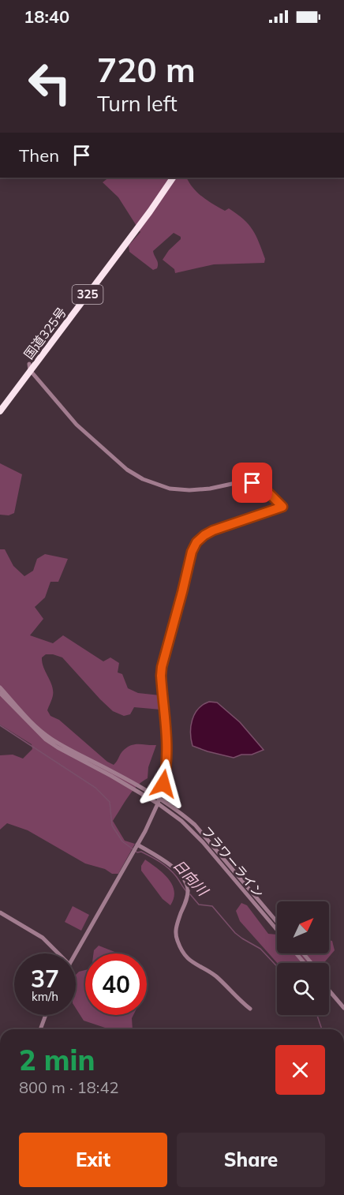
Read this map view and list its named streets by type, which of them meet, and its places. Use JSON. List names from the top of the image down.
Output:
{
  "streets": {
    "highway": ["325", "国道325号"],
    "street": ["フラワーライン"]
  },
  "water": ["日向川"],
  "north": "top right",
  "page": {
    "status": "18:40",
    "turn": ["720 m", "Turn left"],
    "then": "Then",
    "speed": "37 km/h",
    "limit": "40",
    "heading": ["2 min", "800 m · 18:42"],
    "buttons": ["Exit", "Share"]
  }
}
